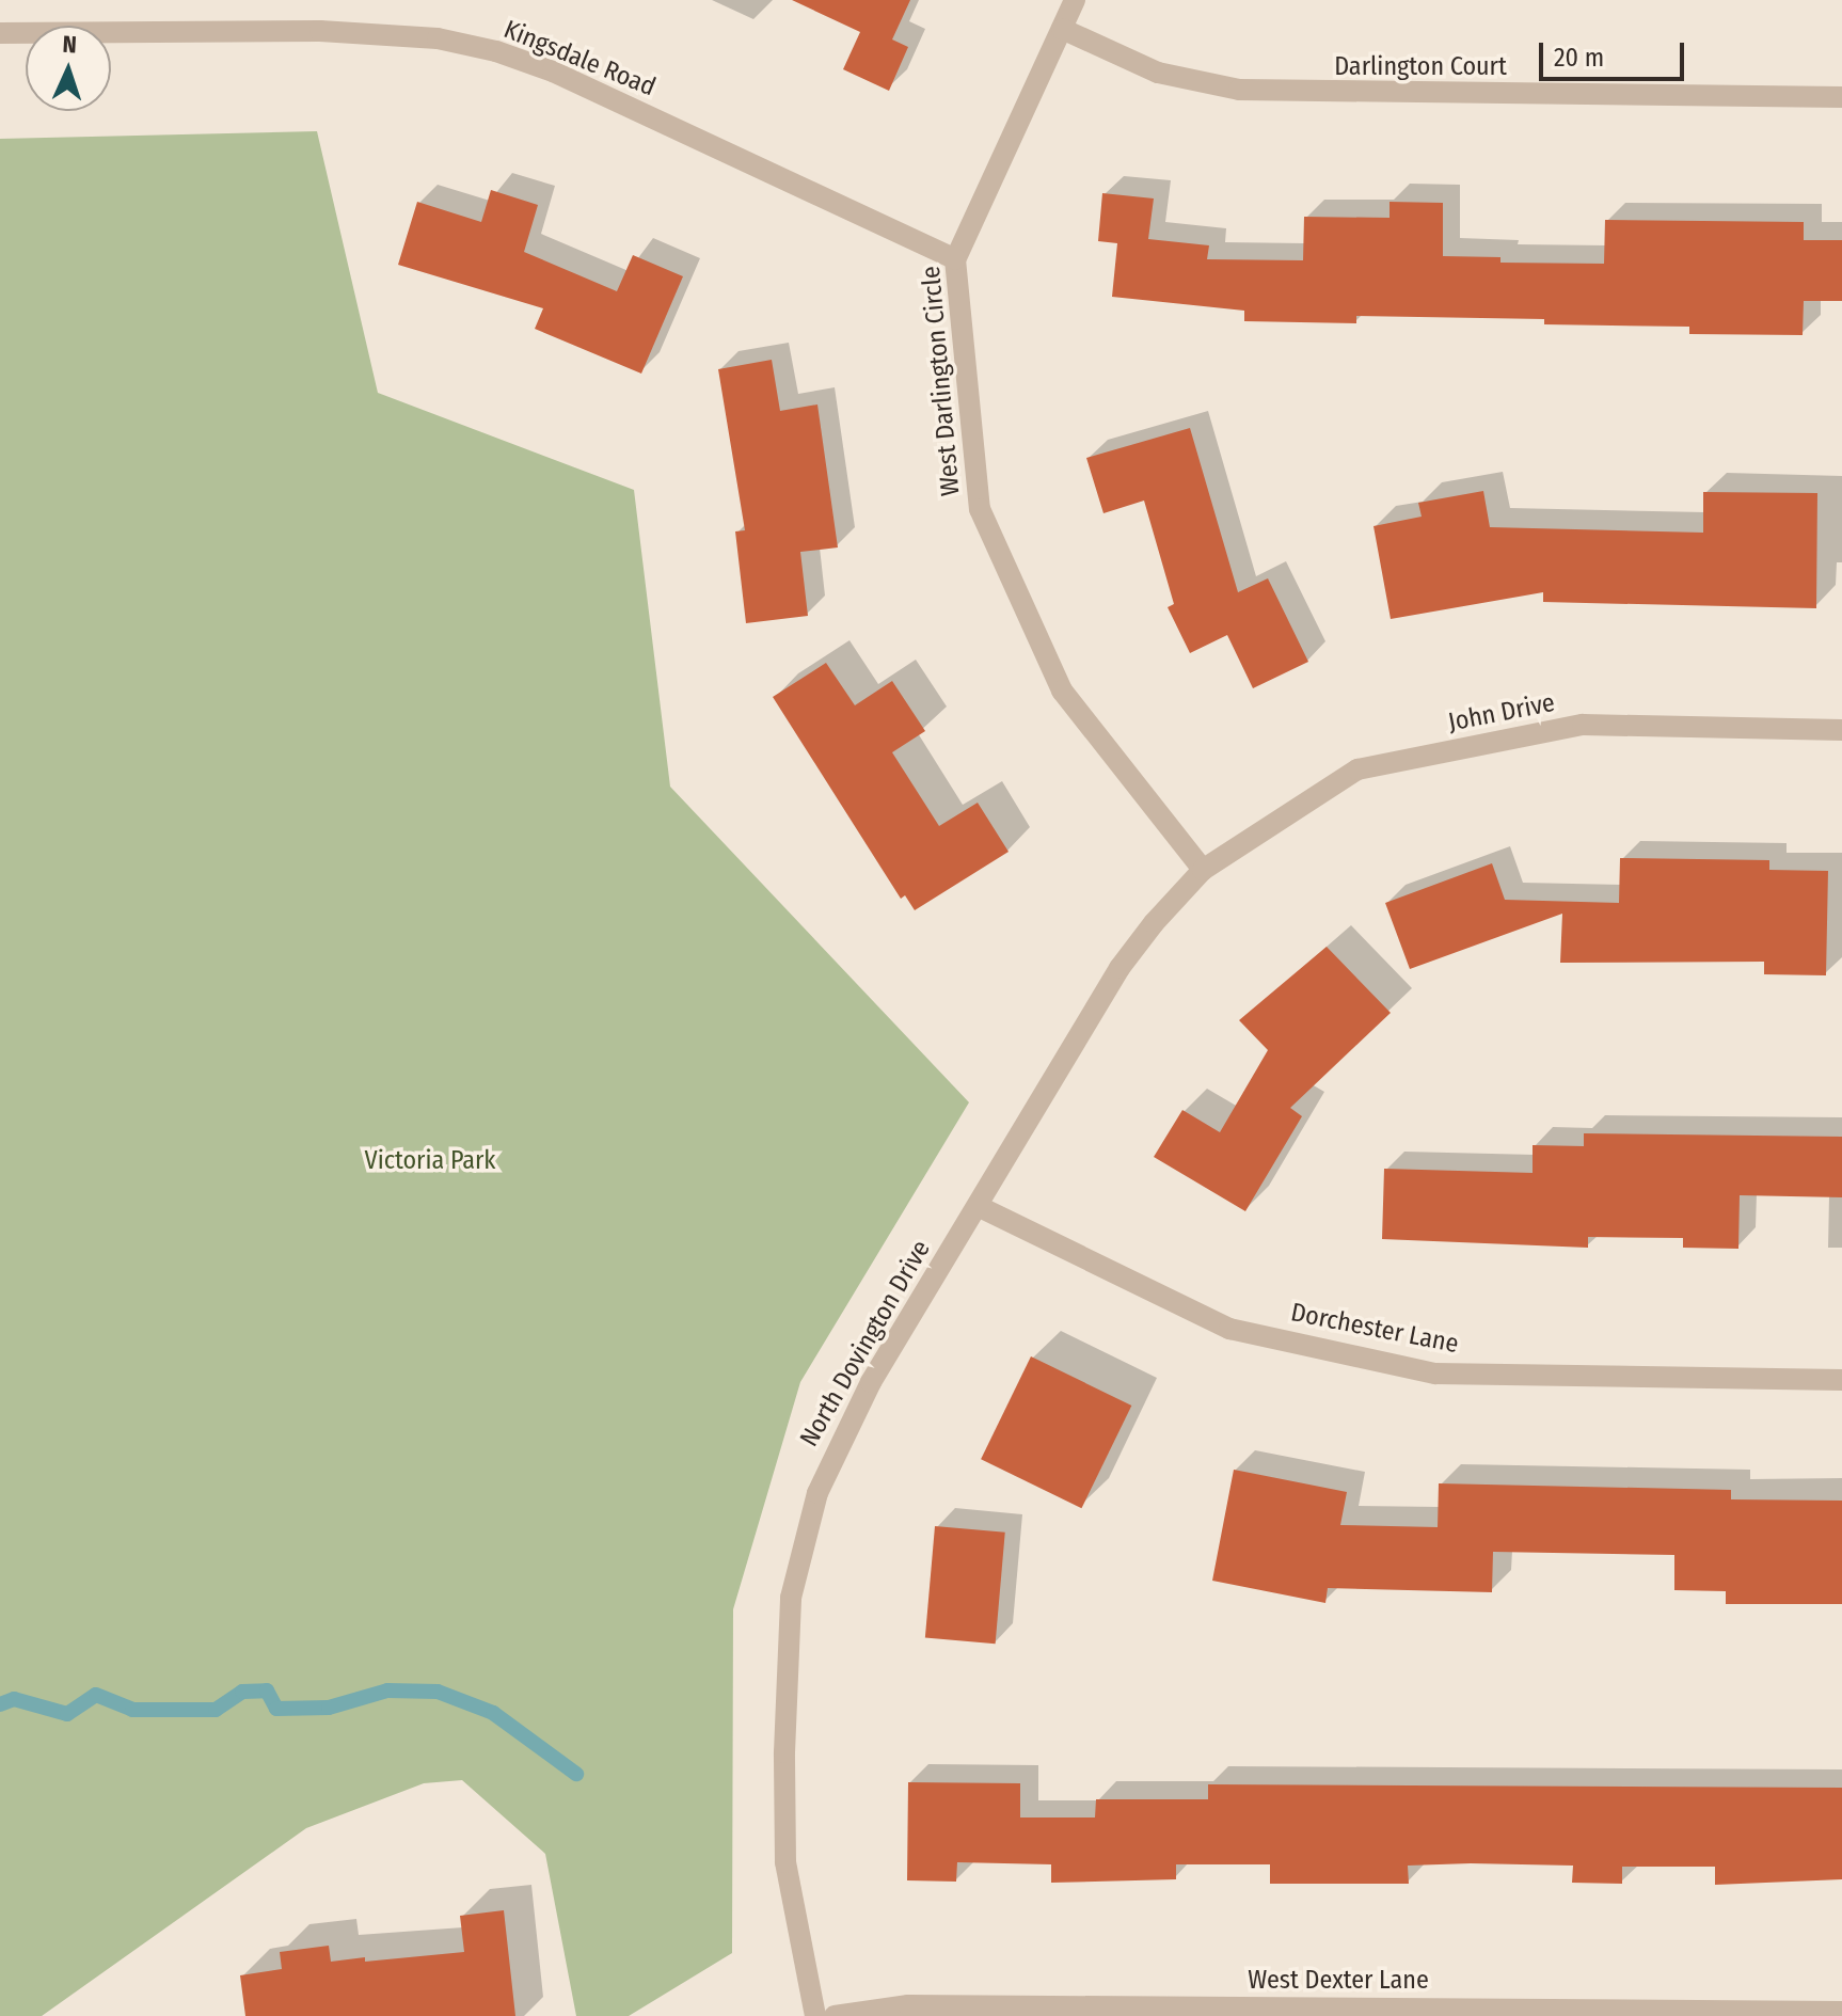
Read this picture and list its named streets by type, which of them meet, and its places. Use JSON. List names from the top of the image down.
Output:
{
  "streets": {
    "street": [
      "Kingsdale Road",
      "Darlington Court",
      "West Darlington Circle",
      "John Drive",
      "Dorchester Lane",
      "North Dovington Drive",
      "West Dexter Lane"
    ]
  },
  "crossings": [
    ["Kingsdale Road", "West Darlington Circle"],
    ["Darlington Court", "West Darlington Circle"],
    ["West Darlington Circle", "John Drive"],
    ["West Darlington Circle", "North Dovington Drive"],
    ["John Drive", "North Dovington Drive"],
    ["Dorchester Lane", "North Dovington Drive"]
  ],
  "parks": ["Victoria Park"],
  "scale_bar": "20 m",
  "north": "top"
}
